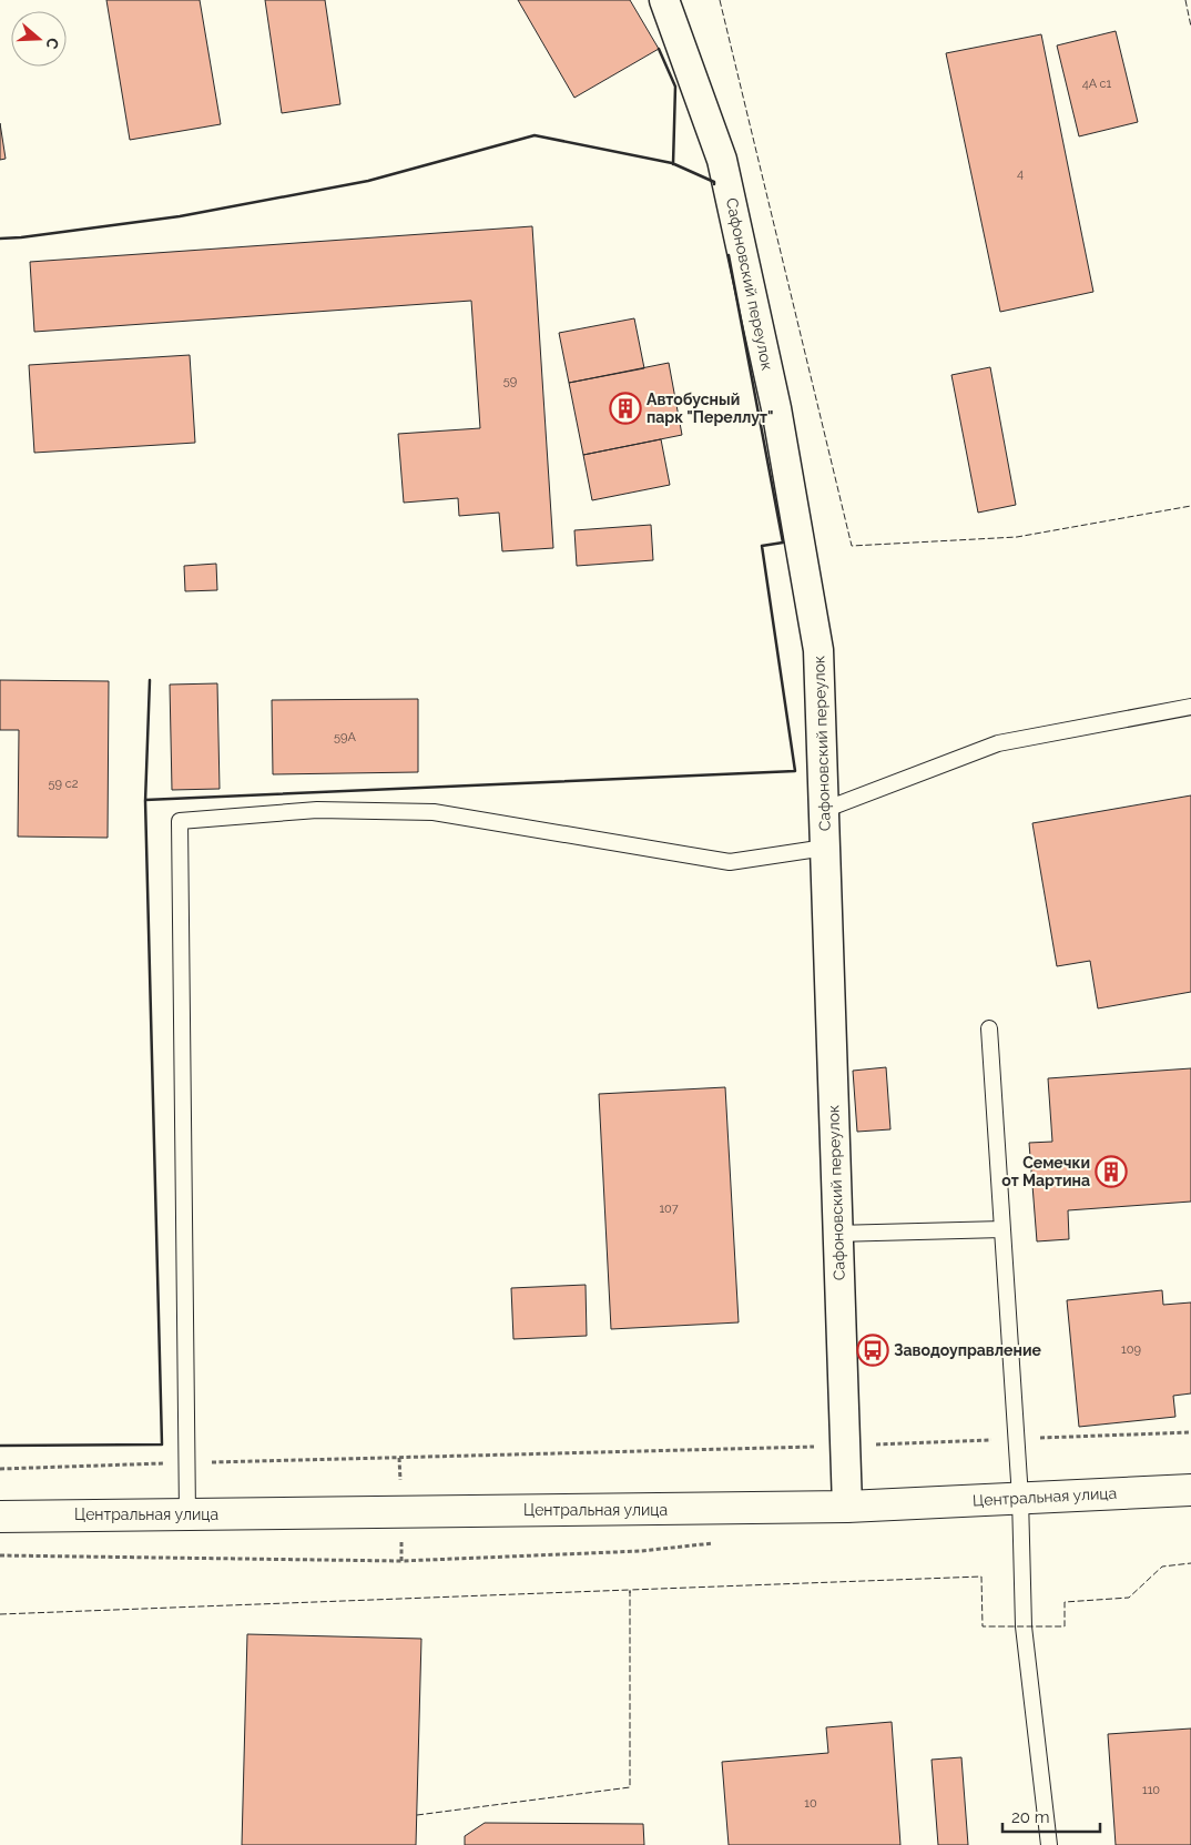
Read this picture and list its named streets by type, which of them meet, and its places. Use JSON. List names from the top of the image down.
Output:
{
  "streets": {
    "main road": ["Центральная улица"],
    "street": ["Сафоновский переулок"]
  },
  "crossings": [
    ["Сафоновский переулок", "Центральная улица"]
  ],
  "places": {
    "building": ["Автобусный парк \"Переллут\"", "Семечки от Мартина"],
    "bus stop": ["Заводоуправление"]
  },
  "house_numbers": [
    "4А с1",
    "4",
    "59",
    "59А",
    "59 с2",
    "107",
    "109",
    "110",
    "10"
  ],
  "scale_bar": "20 m",
  "north": "right"
}
